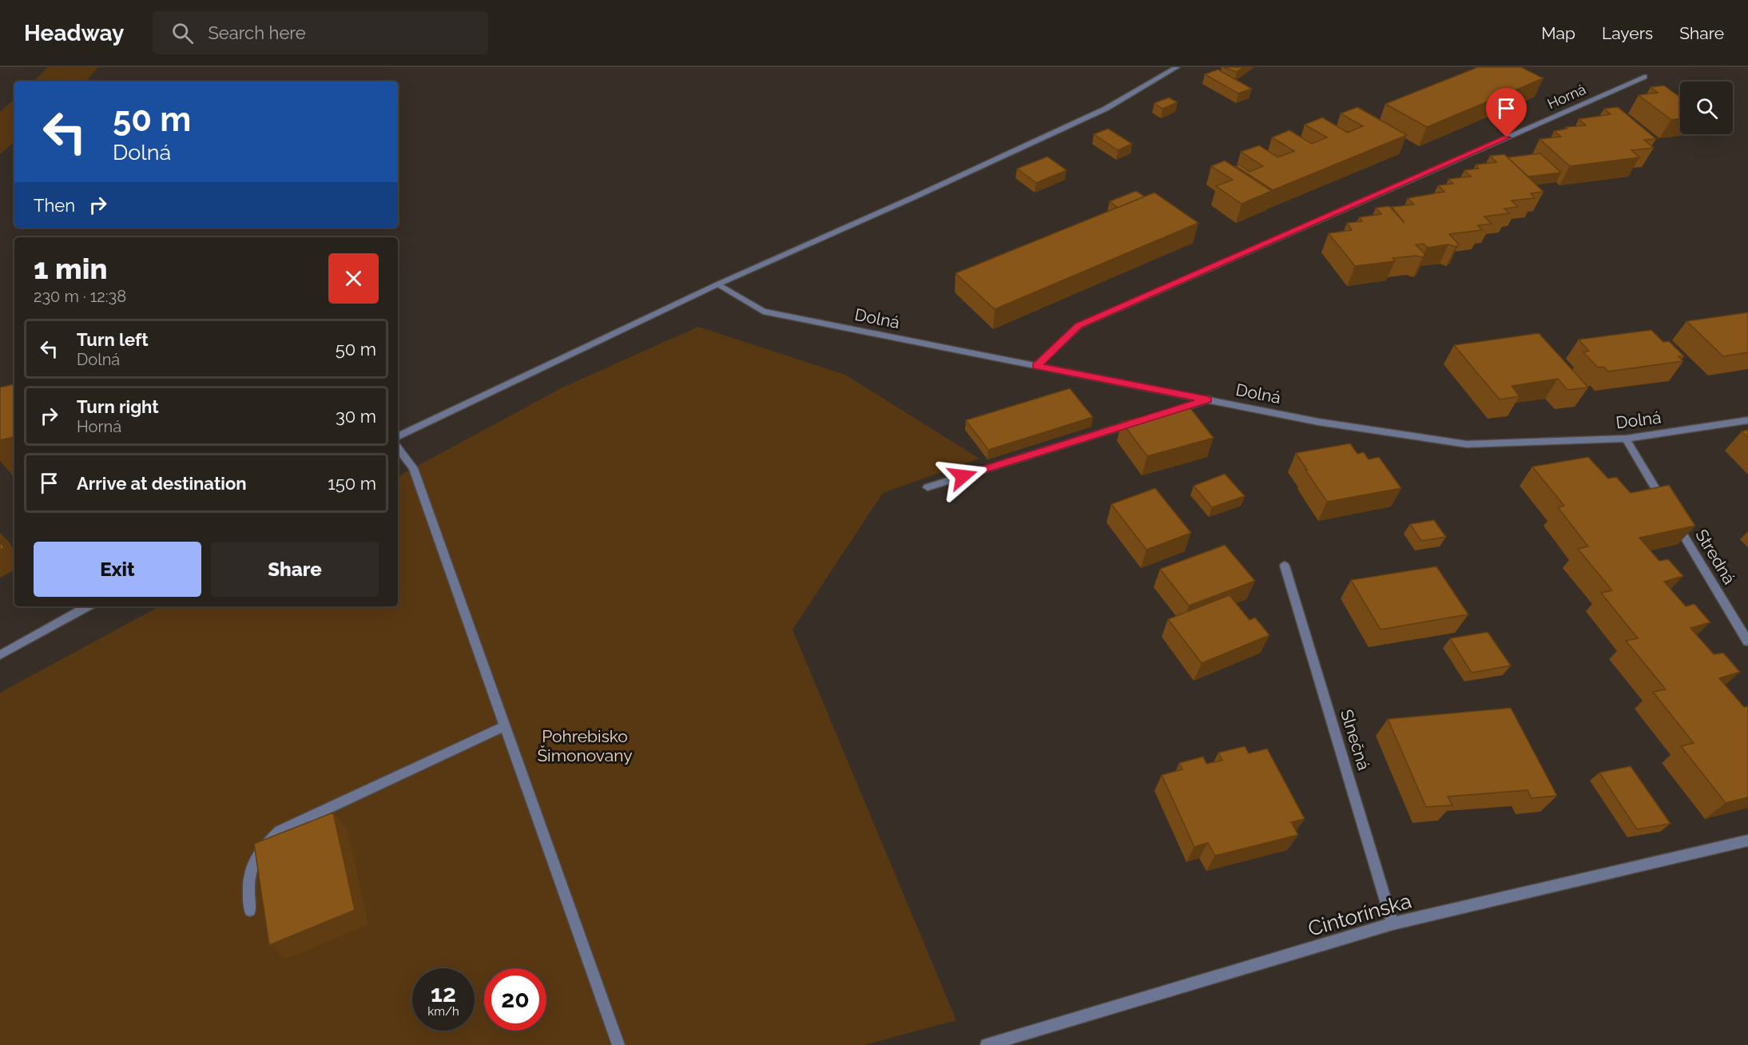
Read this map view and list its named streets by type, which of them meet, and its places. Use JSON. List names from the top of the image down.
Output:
{
  "streets": {
    "street": [
      "Horná",
      "Dolná",
      "Stredná",
      "Slnečná",
      "Cintorínska"
    ]
  },
  "crossings": [
    ["Horná", "Dolná"],
    ["Slnečná", "Cintorínska"]
  ],
  "parks": ["Pohrebisko Šimonovany"],
  "page": {
    "header": "Headway",
    "search": "Search here",
    "nav": ["Map", "Layers", "Share"],
    "turn": ["50 m", "Dolná"],
    "then": "Then",
    "heading": ["1 min", "230 m · 12:38"],
    "list": [
      {
        "name": "Turn left",
        "note": "Dolná",
        "value": "50 m"
      },
      {
        "name": "Turn right",
        "note": "Horná",
        "value": "30 m"
      },
      {
        "name": "Arrive at destination",
        "value": "150 m"
      }
    ],
    "buttons": ["Exit", "Share"],
    "speed": "12 km/h",
    "limit": "20"
  }
}
